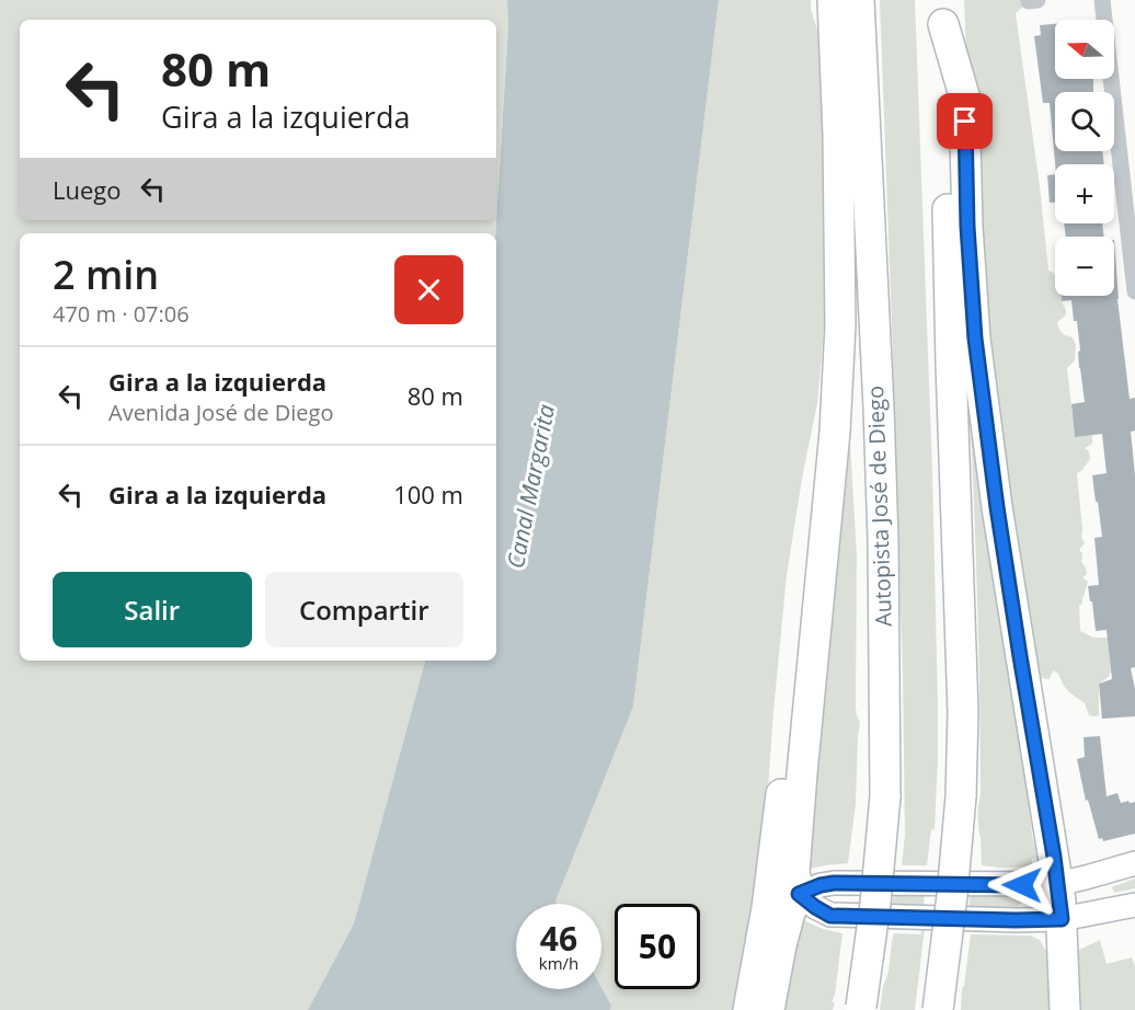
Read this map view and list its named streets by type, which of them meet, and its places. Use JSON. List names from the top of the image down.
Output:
{
  "streets": {
    "highway": ["Autopista José de Diego"]
  },
  "water": ["Canal Margarita"],
  "north": "left",
  "page": {
    "map_buttons": ["+", "−"],
    "turn": ["80 m", "Gira a la izquierda"],
    "then": "Luego",
    "heading": ["2 min", "470 m · 07:06"],
    "list": [
      {
        "name": "Gira a la izquierda",
        "note": "Avenida José de Diego",
        "value": "80 m"
      },
      {
        "name": "Gira a la izquierda",
        "value": "100 m"
      }
    ],
    "buttons": ["Salir", "Compartir"],
    "speed": "46 km/h",
    "limit": "50"
  }
}
